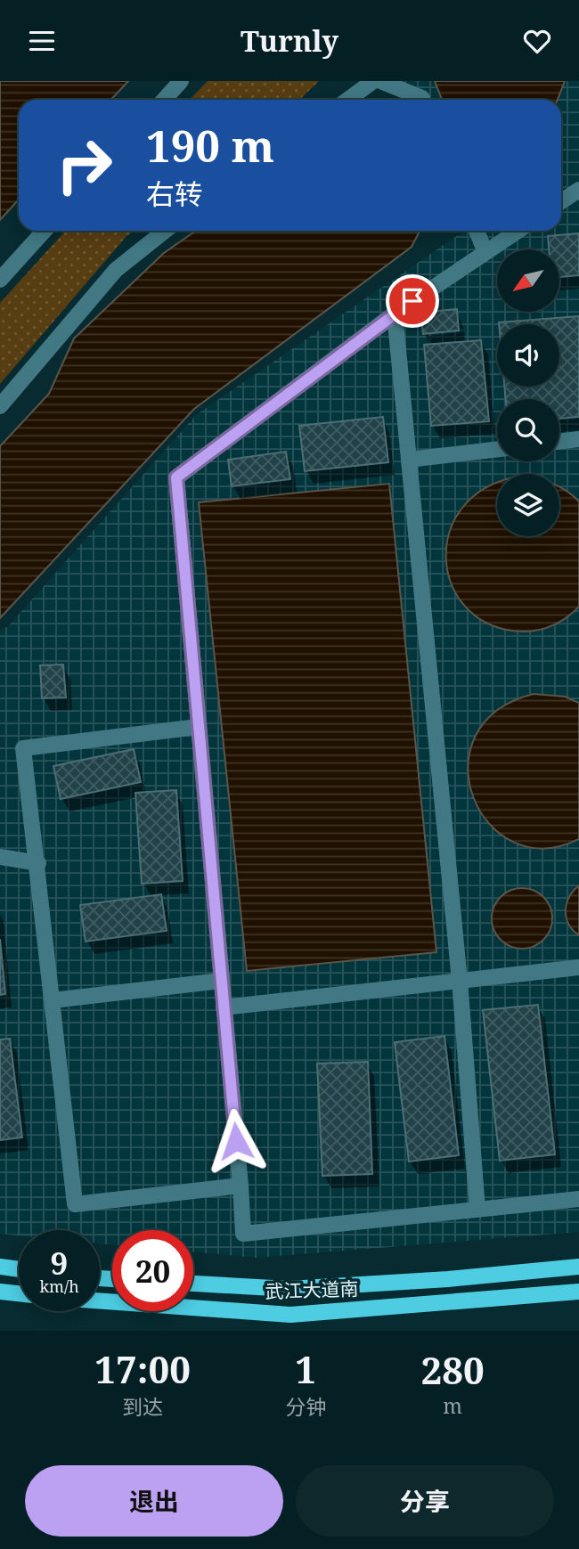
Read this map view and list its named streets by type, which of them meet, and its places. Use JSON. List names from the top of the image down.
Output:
{
  "streets": {
    "main road": ["武江大道南"]
  },
  "north": "bottom left",
  "page": {
    "header": "Turnly",
    "turn": ["190 m", "右转"],
    "speed": "9 km/h",
    "limit": "20",
    "eta": [
      "17:00",
      "到达",
      "1",
      "分钟",
      "280",
      "m"
    ],
    "buttons": ["退出", "分享"]
  }
}
